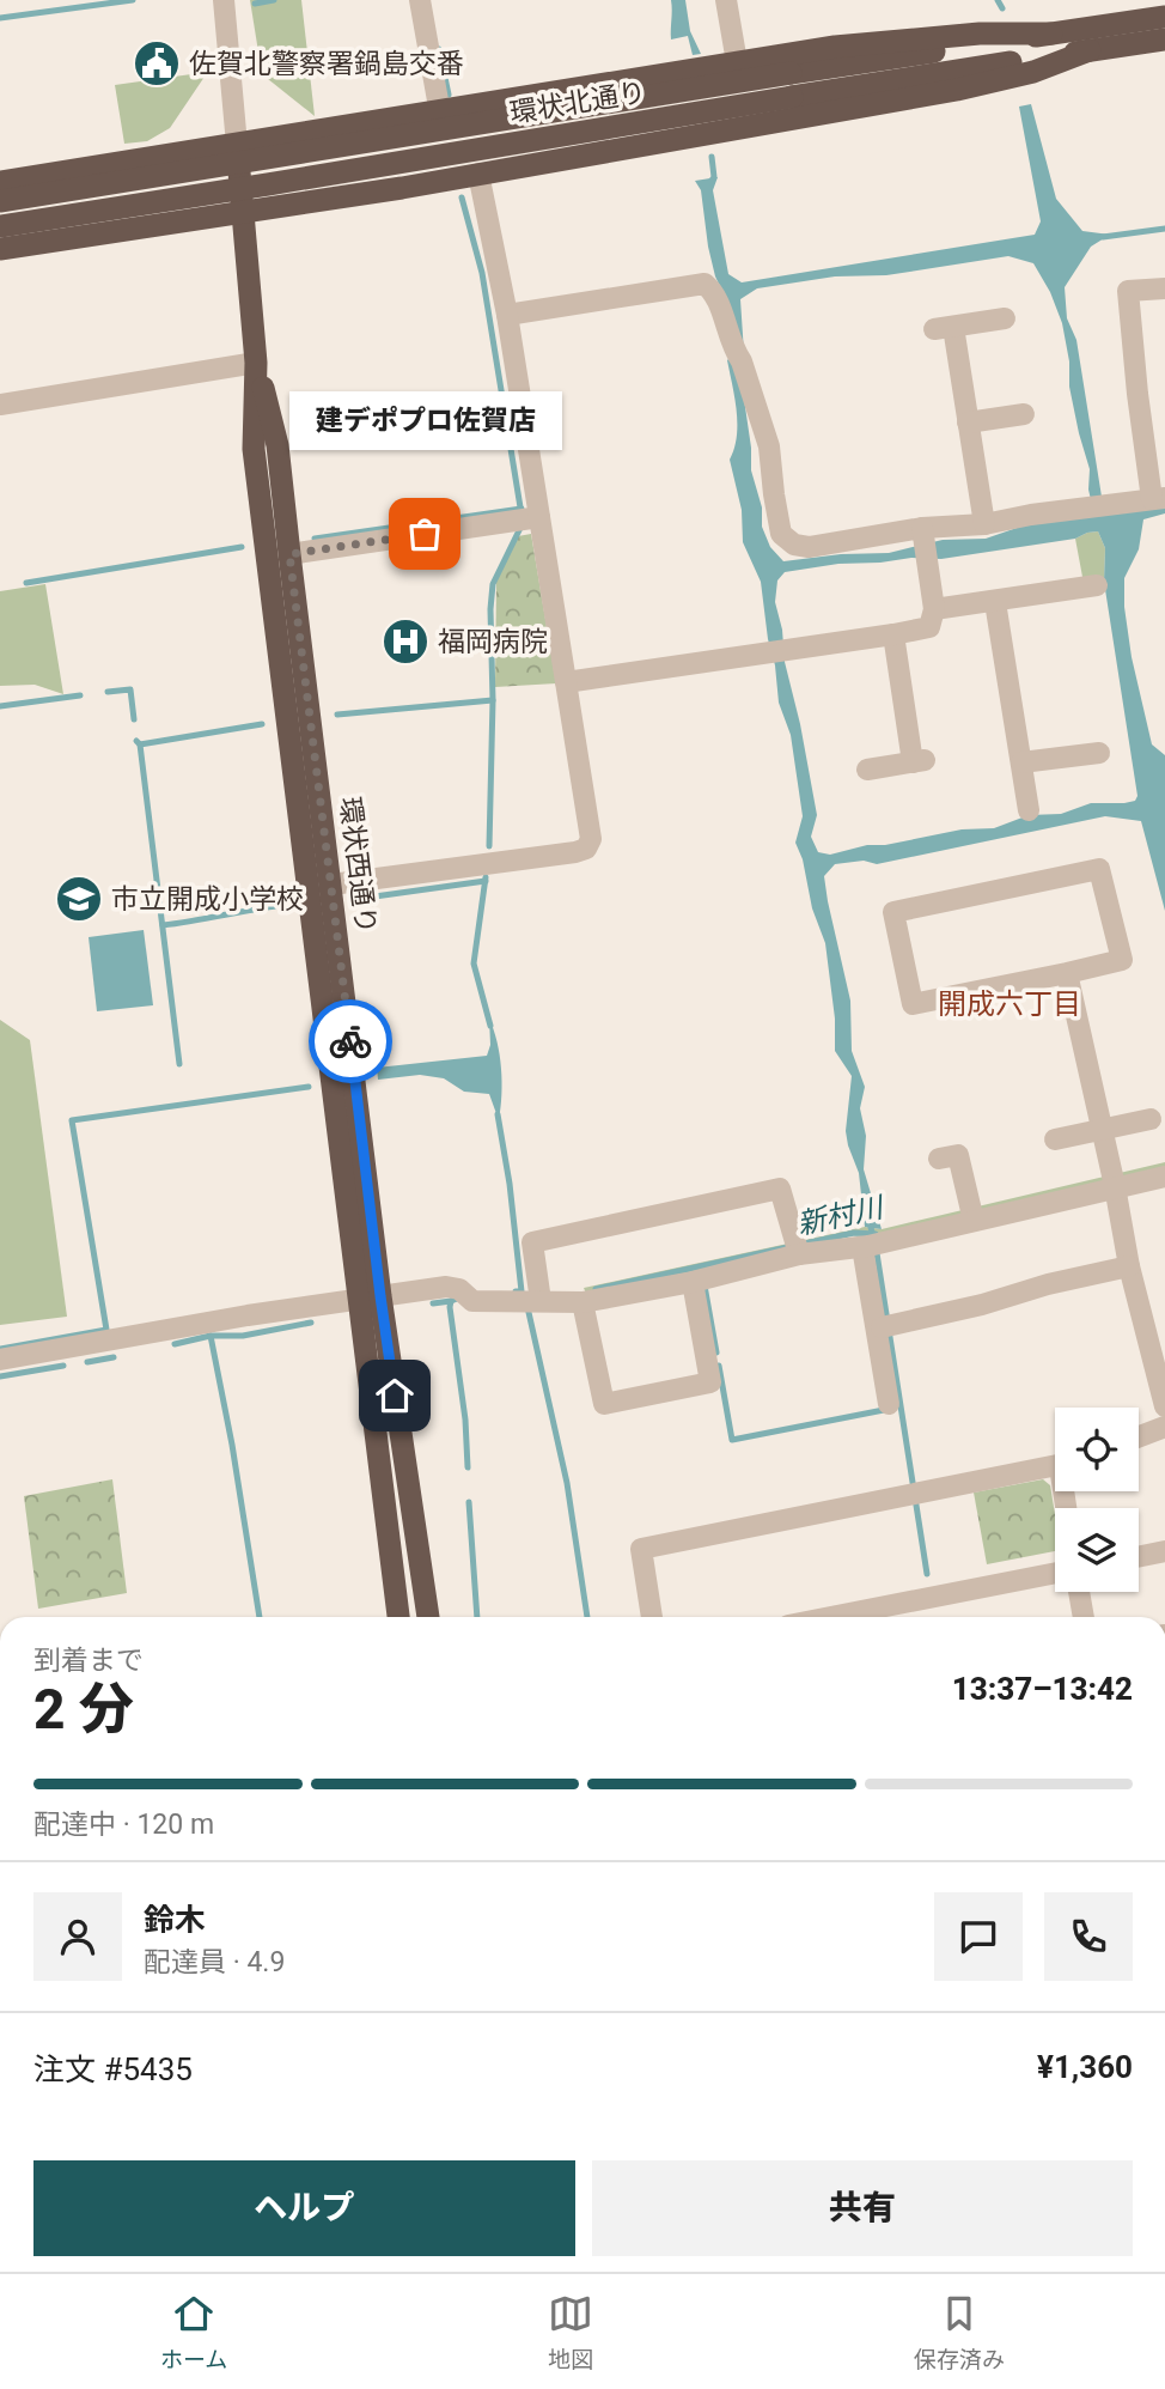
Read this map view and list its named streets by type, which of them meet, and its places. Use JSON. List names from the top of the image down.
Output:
{
  "streets": {
    "highway": ["環状北通り", "環状西通り"]
  },
  "districts": ["開成六丁目"],
  "water": ["新村川"],
  "places": {
    "public building": ["佐賀北警察署鍋島交番"],
    "other": ["建デポプロ佐賀店"],
    "hospital": ["福岡病院"],
    "school or university": ["市立開成小学校"]
  },
  "page": {
    "bubble": "建デポプロ佐賀店",
    "heading": ["2 分", "到着まで", "13:37–13:42"],
    "panel": [
      "鈴木",
      "配達員 · 4.9",
      "注文 #5435",
      "¥1,360"
    ],
    "bar": "配達中 · 120 m",
    "buttons": ["ヘルプ", "共有"],
    "tabs": ["ホーム", "地図", "保存済み"]
  }
}
